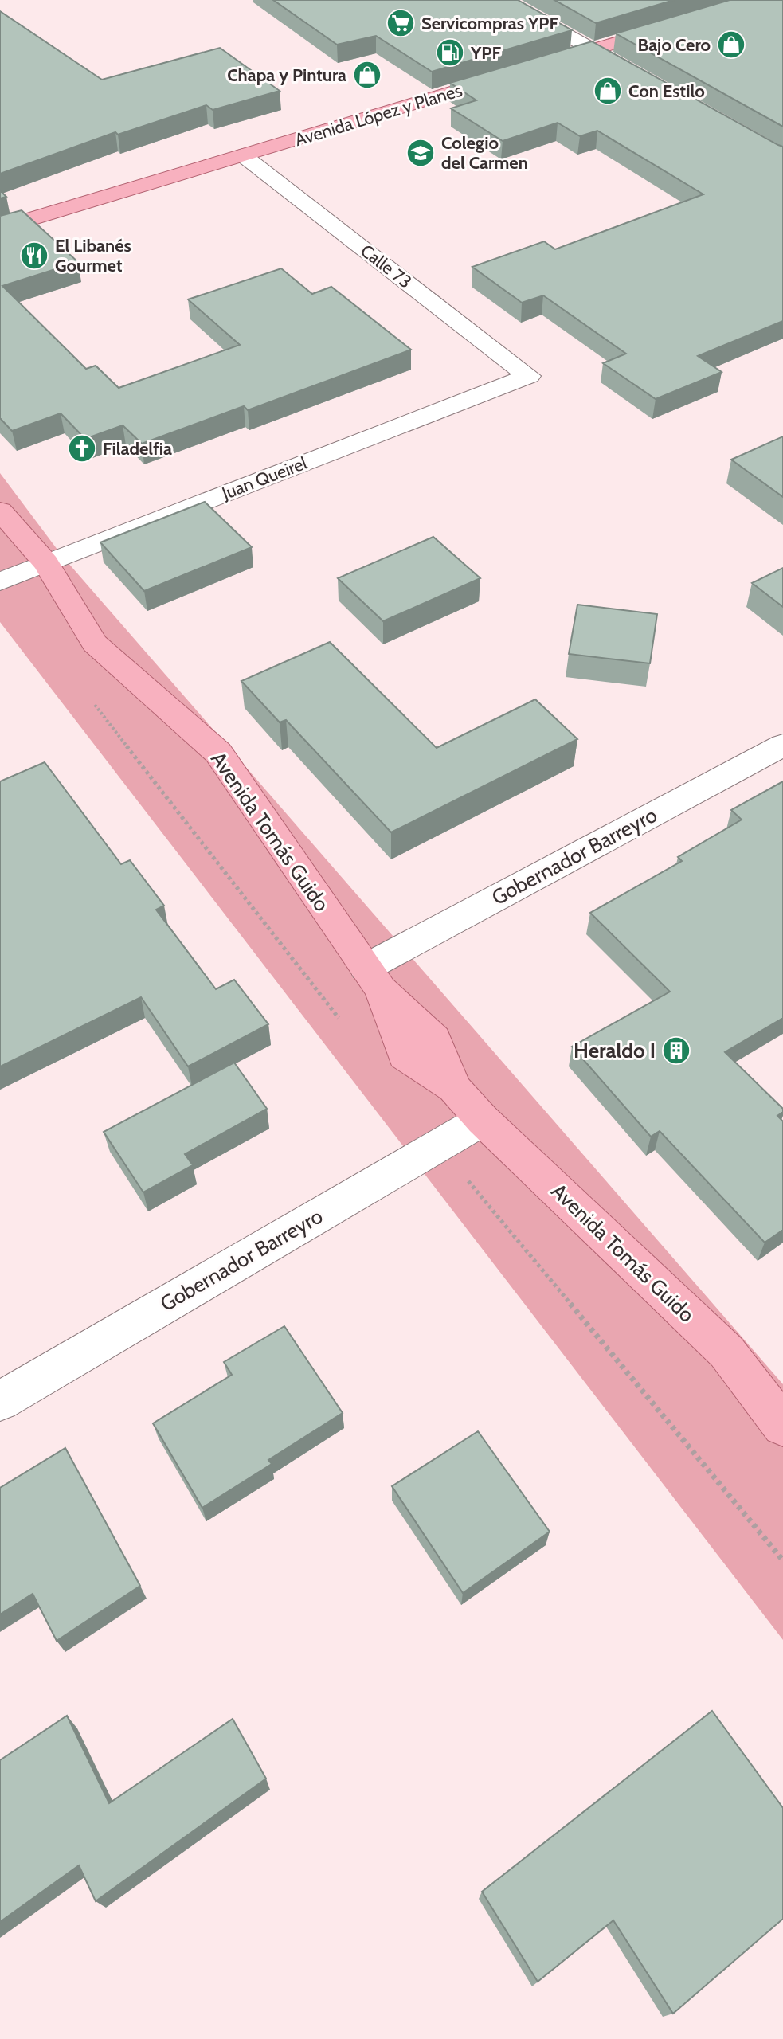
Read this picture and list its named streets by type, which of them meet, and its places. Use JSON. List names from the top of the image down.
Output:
{
  "streets": {
    "main road": ["Avenida López y Planes", "Avenida Tomás Guido"],
    "street": ["Calle 73", "Juan Queirel", "Gobernador Barreyro"]
  },
  "crossings": [
    ["Avenida López y Planes", "Calle 73"],
    ["Calle 73", "Juan Queirel"],
    ["Juan Queirel", "Avenida Tomás Guido"],
    ["Avenida Tomás Guido", "Gobernador Barreyro"]
  ],
  "places": {
    "supermarket": ["Servicompras YPF"],
    "shop": ["Bajo Cero", "Chapa y Pintura", "Con Estilo"],
    "fuel station": ["YPF"],
    "school or university": ["Colegio del Carmen"],
    "restaurant": ["El Libanés Gourmet"],
    "church": ["Filadelfia"],
    "building": ["Heraldo I"]
  }
}
